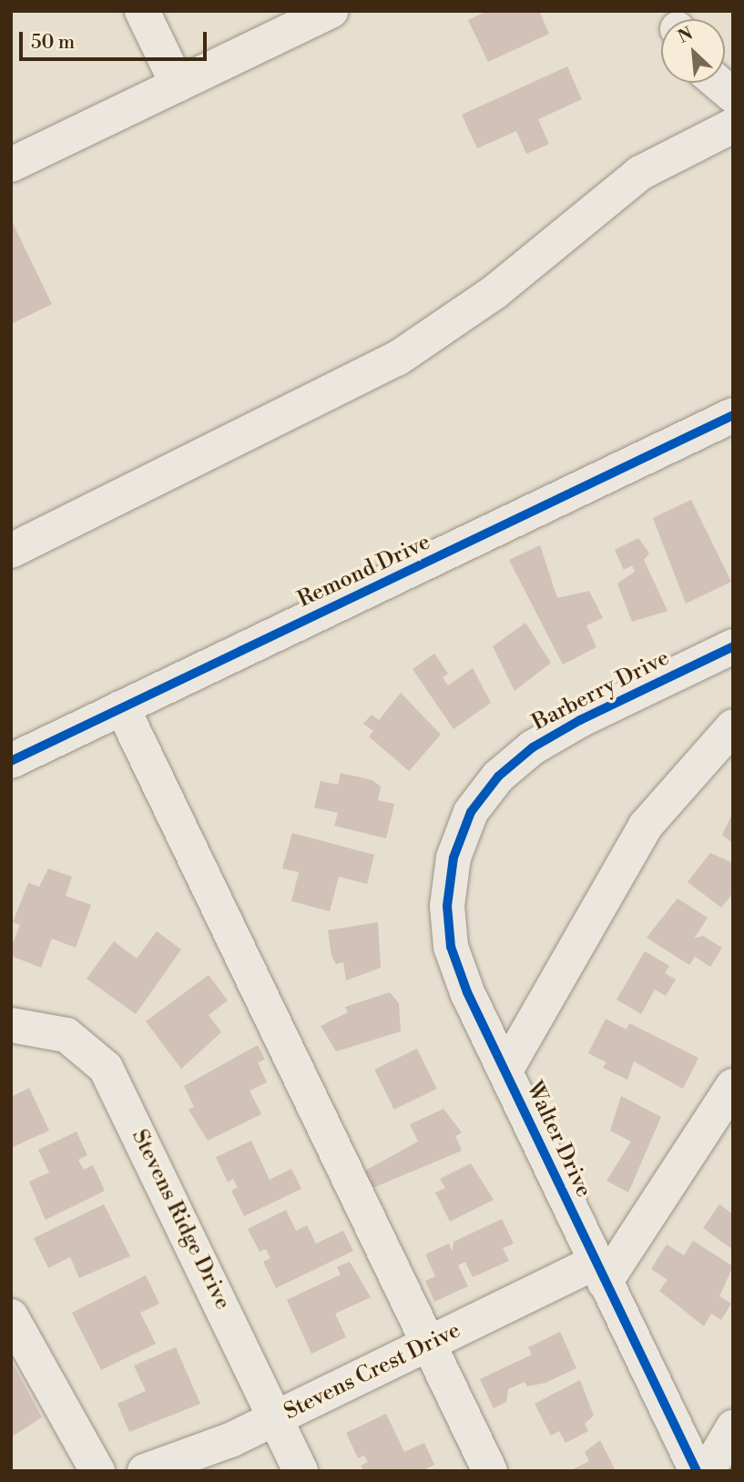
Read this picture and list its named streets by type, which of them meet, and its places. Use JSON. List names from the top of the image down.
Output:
{
  "streets": {
    "street": [
      "Remond Drive",
      "Barberry Drive",
      "Walter Drive",
      "Stevens Ridge Drive",
      "Stevens Crest Drive"
    ]
  },
  "crossings": [
    ["Barberry Drive", "Walter Drive"],
    ["Walter Drive", "Stevens Crest Drive"],
    ["Stevens Ridge Drive", "Stevens Crest Drive"]
  ],
  "scale_bar": "50 m",
  "north": "top left"
}
